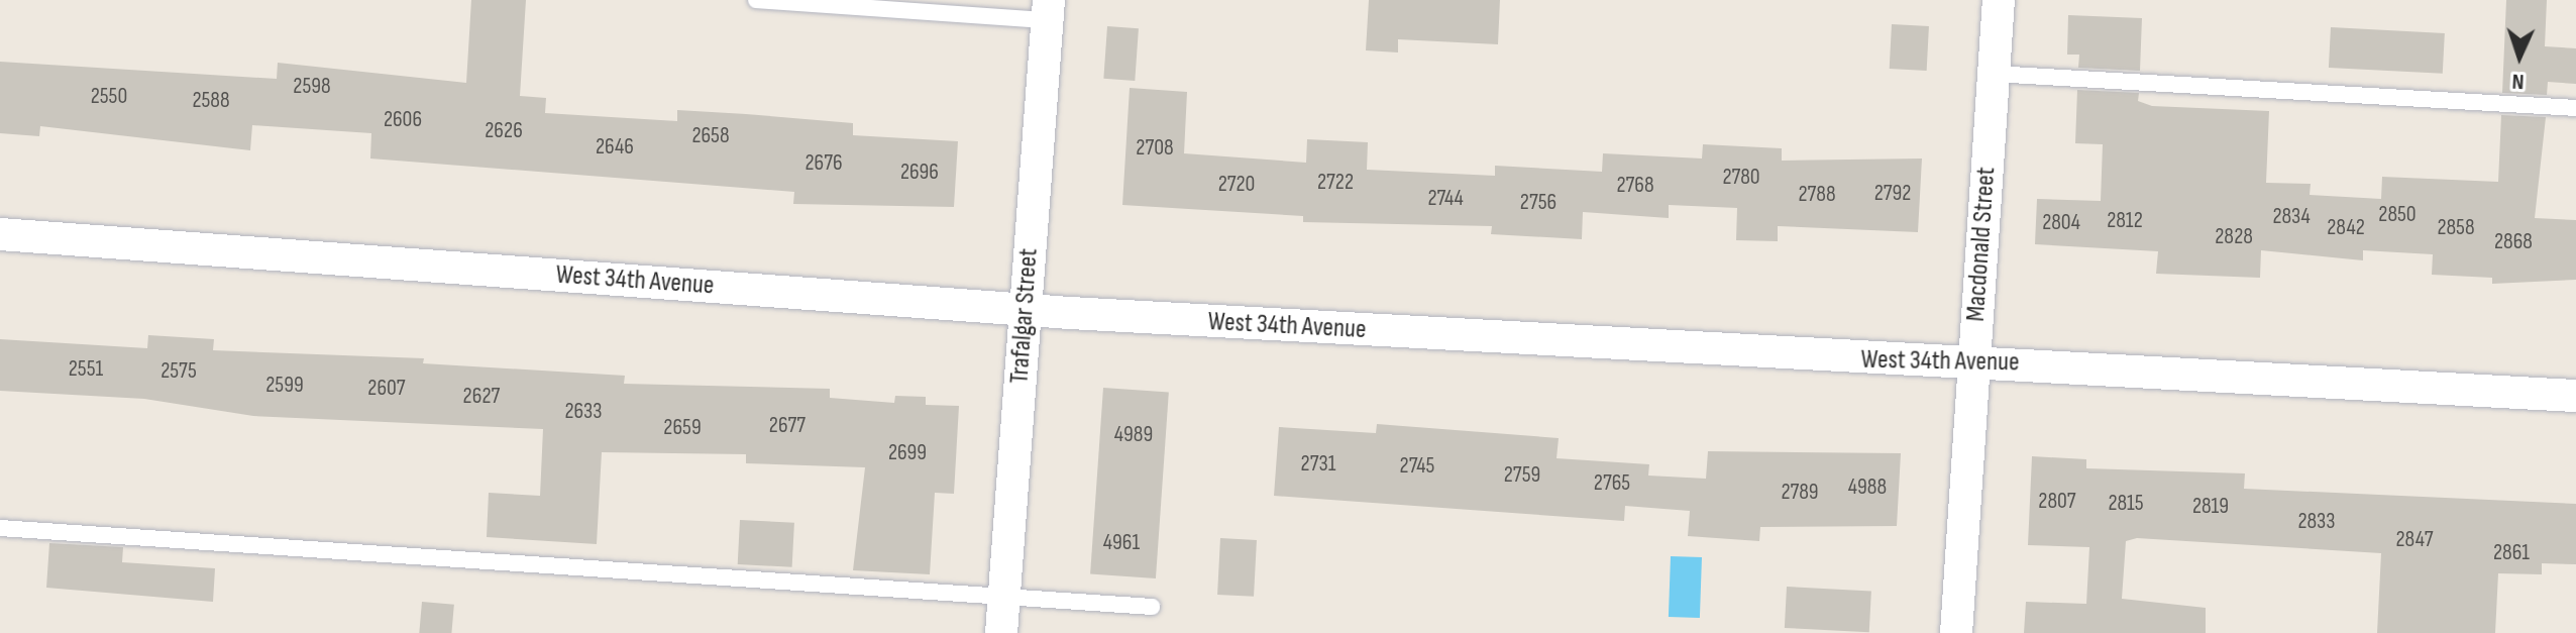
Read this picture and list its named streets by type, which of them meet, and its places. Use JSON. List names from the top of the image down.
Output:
{
  "streets": {
    "street": ["Macdonald Street", "West 34th Avenue", "Trafalgar Street"]
  },
  "crossings": [
    ["Macdonald Street", "West 34th Avenue"],
    ["West 34th Avenue", "Trafalgar Street"]
  ],
  "house_numbers": [
    "2598",
    "2550",
    "2588",
    "2606",
    "2626",
    "2658",
    "2646",
    "2708",
    "2676",
    "2696",
    "2780",
    "2722",
    "2720",
    "2768",
    "2792",
    "2788",
    "2744",
    "2756",
    "2850",
    "2834",
    "2812",
    "2804",
    "2842",
    "2858",
    "2828",
    "2868",
    "2551",
    "2575",
    "2599",
    "2607",
    "2627",
    "2633",
    "2677",
    "2659",
    "4989",
    "2699",
    "2731",
    "2745",
    "2759",
    "2765",
    "4988",
    "2789",
    "2807",
    "2815",
    "2819",
    "2833",
    "2847",
    "4961",
    "2861"
  ],
  "north": "bottom"
}
